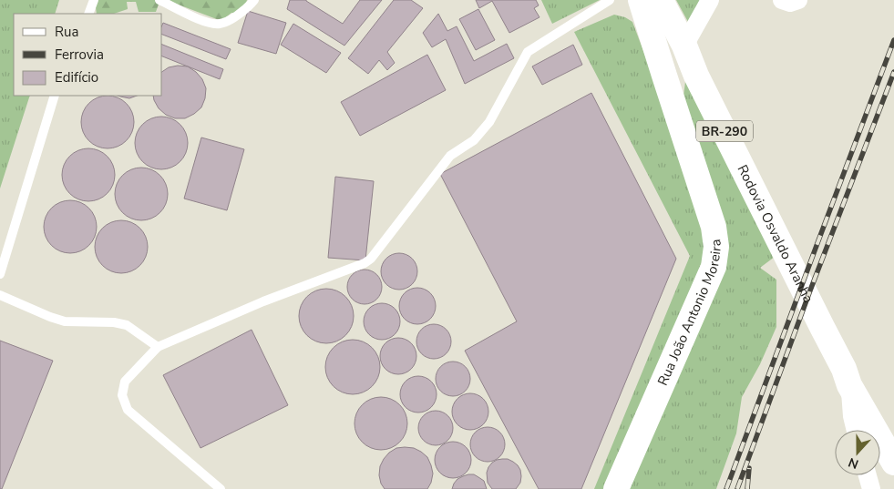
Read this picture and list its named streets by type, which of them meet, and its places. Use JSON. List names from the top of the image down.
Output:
{
  "streets": {
    "main road": ["BR-290", "Rodovia Osvaldo Aranha", "Rua João Antonio Moreira"]
  },
  "legend": ["Rua", "Ferrovia", "Edifício"],
  "north": "bottom"
}
